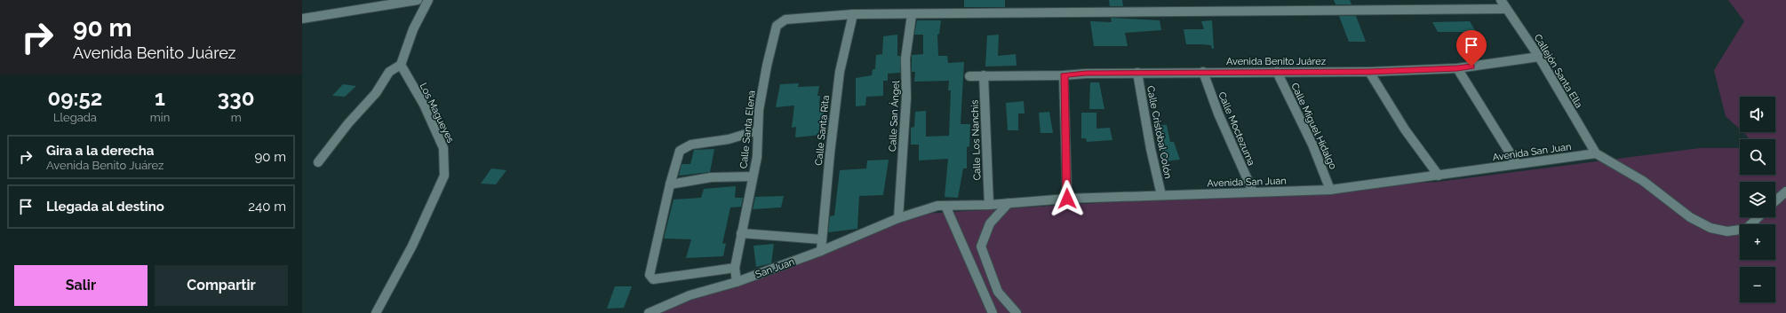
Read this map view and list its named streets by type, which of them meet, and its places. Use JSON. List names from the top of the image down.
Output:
{
  "streets": {
    "street": [
      "Avenida Benito Juárez",
      "Callejón Santa Ella",
      "Los Magueyes",
      "Calle San Ángel",
      "Calle Miguel Hidalgo",
      "Calle Moctezuma",
      "Calle Santa Elena",
      "Calle Santa Rita",
      "Calle Cristóbal Colón",
      "Calle Los Nanchis",
      "Avenida San Juan",
      "San Juan"
    ]
  },
  "crossings": [
    ["Avenida Benito Juárez", "Callejón Santa Ella"],
    ["Avenida Benito Juárez", "Calle Miguel Hidalgo"],
    ["Avenida Benito Juárez", "Calle Moctezuma"],
    ["Avenida Benito Juárez", "Calle Cristóbal Colón"],
    ["Avenida Benito Juárez", "Calle Los Nanchis"],
    ["Callejón Santa Ella", "Avenida San Juan"],
    ["Calle San Ángel", "Avenida San Juan"],
    ["Calle San Ángel", "San Juan"],
    ["Calle Miguel Hidalgo", "Avenida San Juan"],
    ["Calle Moctezuma", "Avenida San Juan"],
    ["Calle Santa Elena", "Calle Santa Rita"],
    ["Calle Santa Elena", "San Juan"],
    ["Calle Santa Rita", "San Juan"],
    ["Calle Cristóbal Colón", "Avenida San Juan"],
    ["Calle Los Nanchis", "Avenida San Juan"],
    ["Avenida San Juan", "San Juan"]
  ],
  "page": {
    "turn": ["90 m", "Avenida Benito Juárez"],
    "eta": [
      "09:52",
      "Llegada",
      "1",
      "min",
      "330",
      "m"
    ],
    "map_buttons": ["+", "−"],
    "list": [
      {
        "name": "Gira a la derecha",
        "note": "Avenida Benito Juárez",
        "value": "90 m"
      },
      {
        "name": "Llegada al destino",
        "value": "240 m"
      }
    ],
    "buttons": ["Salir", "Compartir"]
  }
}
